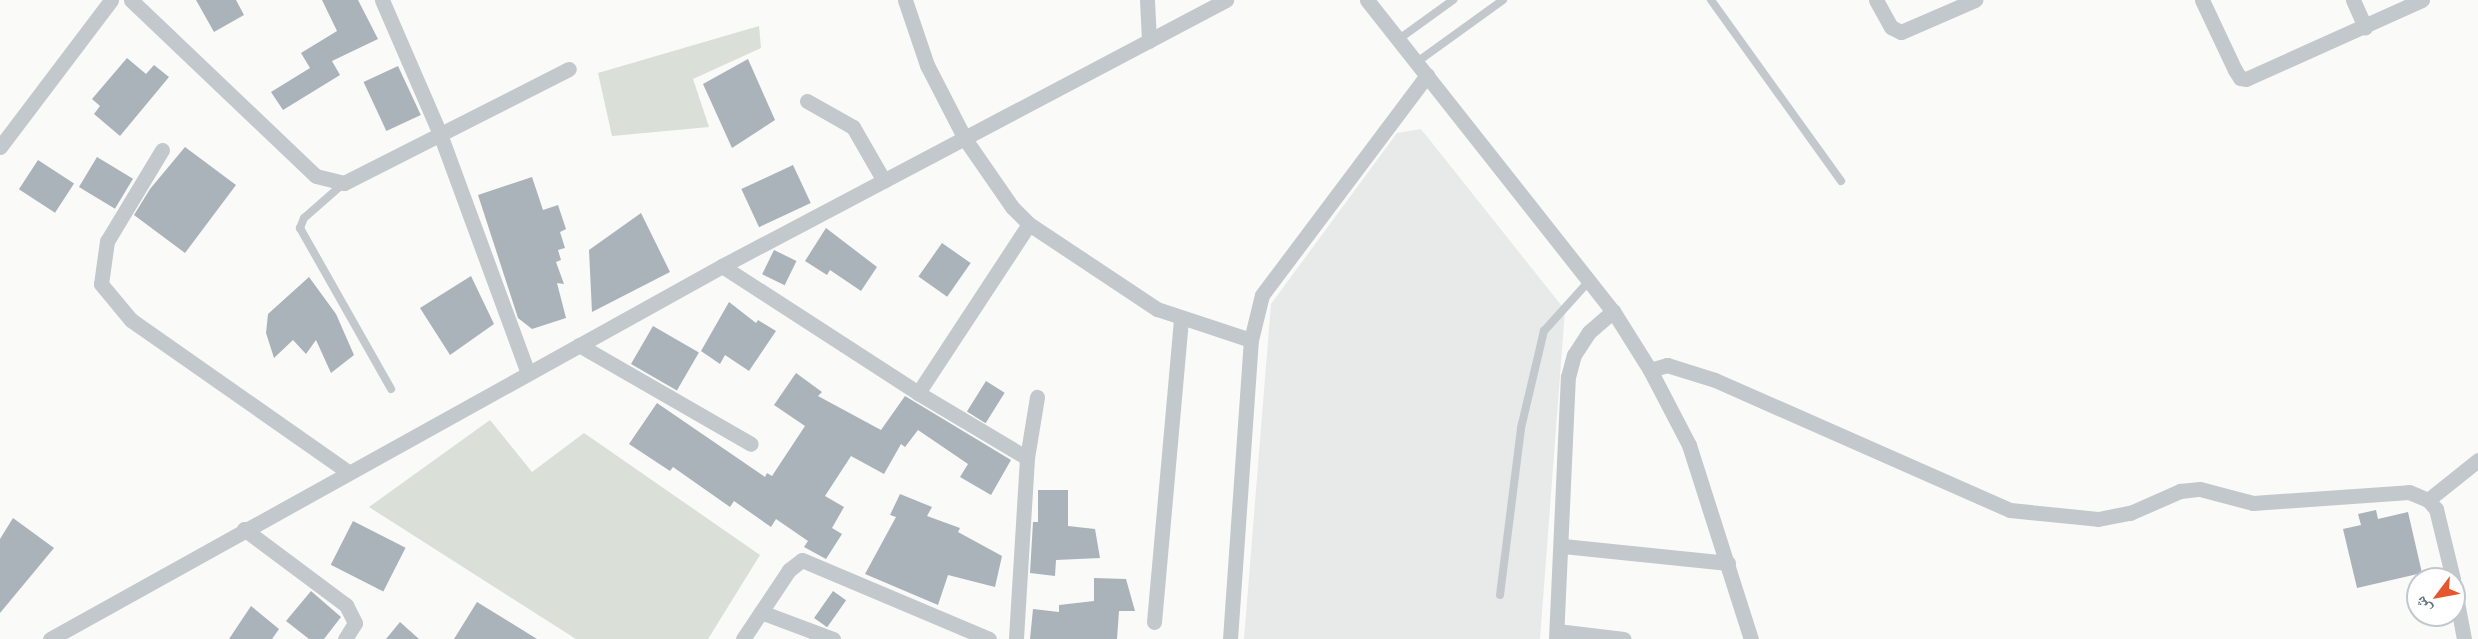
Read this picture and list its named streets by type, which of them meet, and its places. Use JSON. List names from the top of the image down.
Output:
{
  "north": "bottom left"
}
